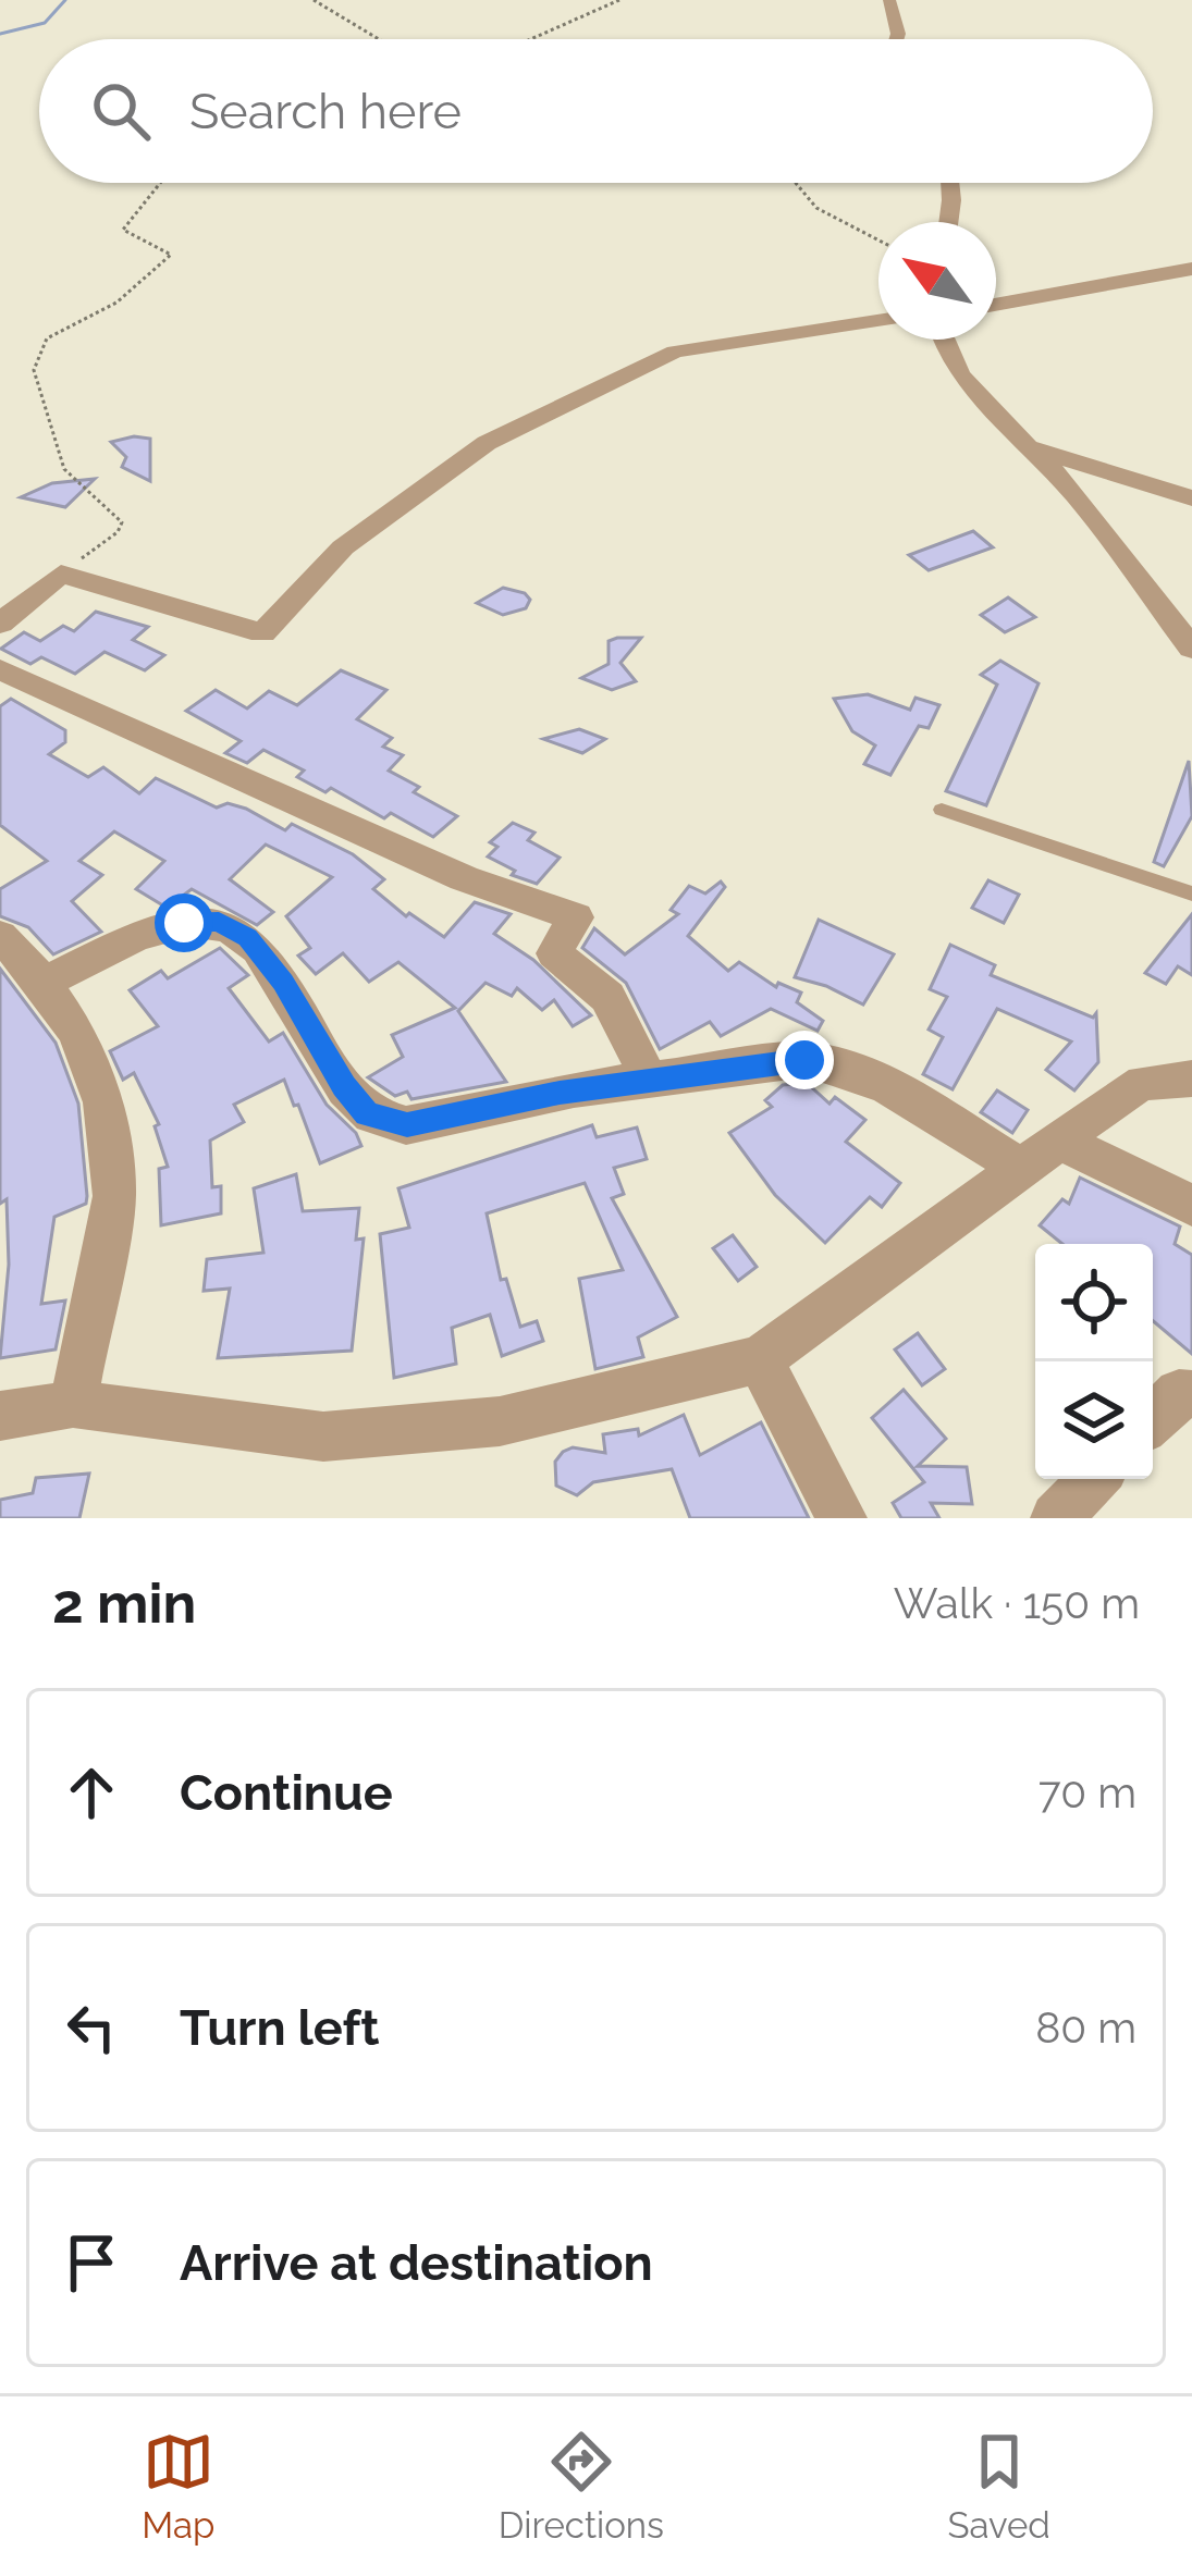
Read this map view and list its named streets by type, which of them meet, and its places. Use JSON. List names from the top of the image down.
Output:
{
  "north": "top left",
  "page": {
    "search": "Search here",
    "heading": ["2 min", "Walk · 150 m"],
    "list": [
      ["Continue", "70 m"],
      ["Turn left", "80 m"],
      "Arrive at destination"
    ],
    "nav": ["Map", "Directions", "Saved"]
  }
}
